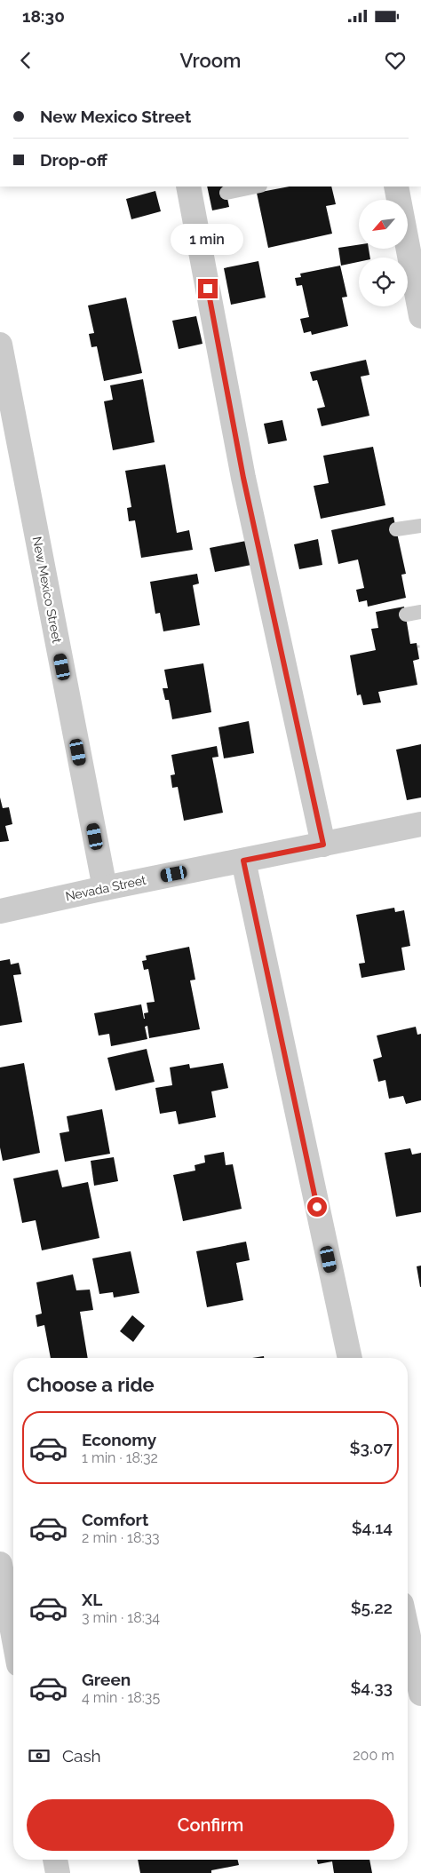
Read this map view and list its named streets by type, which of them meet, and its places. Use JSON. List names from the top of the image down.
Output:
{
  "streets": {
    "street": ["New Mexico Street", "Nevada Street"]
  },
  "crossings": [
    ["New Mexico Street", "Nevada Street"]
  ],
  "north": "bottom left",
  "page": {
    "status": "18:30",
    "header": "Vroom",
    "banner": ["New Mexico Street", "Drop-off"],
    "bubble": "1 min",
    "heading": "Choose a ride",
    "list": [
      {
        "name": "Economy",
        "note": "1 min · 18:32",
        "value": "$3.07"
      },
      {
        "name": "Comfort",
        "note": "2 min · 18:33",
        "value": "$4.14"
      },
      {
        "name": "XL",
        "note": "3 min · 18:34",
        "value": "$5.22"
      },
      {
        "name": "Green",
        "note": "4 min · 18:35",
        "value": "$4.33"
      }
    ],
    "pay": ["Cash", "200 m"],
    "buttons": "Confirm"
  }
}
